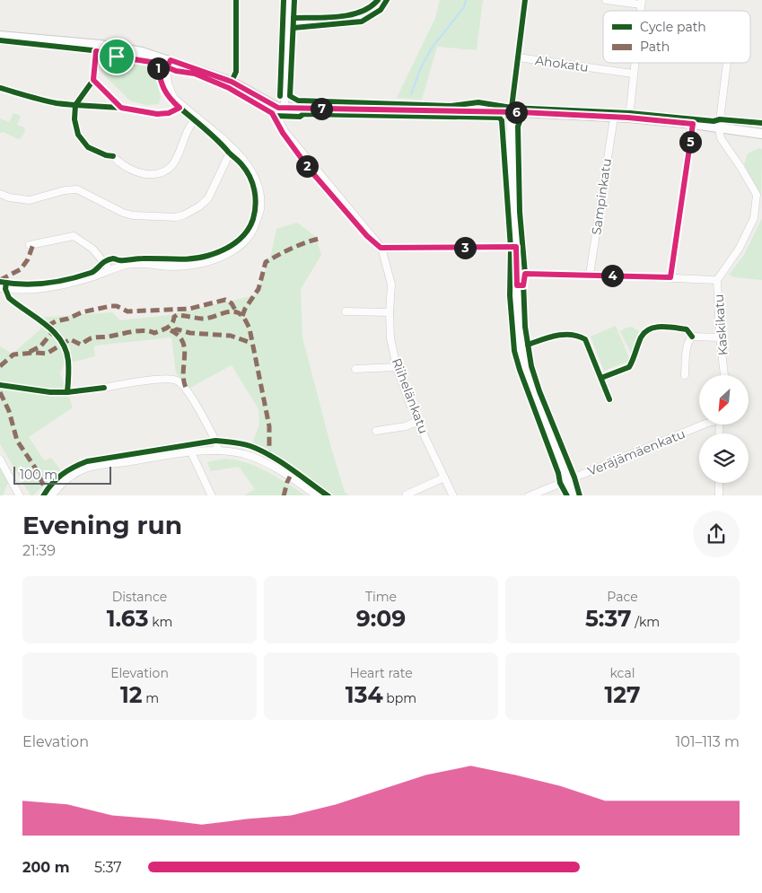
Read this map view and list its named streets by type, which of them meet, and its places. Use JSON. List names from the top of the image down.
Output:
{
  "streets": {
    "street": [
      "Ahokatu",
      "Sampinkatu",
      "Kaskikatu",
      "Riihelänkatu",
      "Veräjämäenkatu"
    ]
  },
  "legend": ["Cycle path", "Path"],
  "scale_bar": "100 m",
  "north": "bottom left",
  "page": {
    "pins": [
      "1",
      "7",
      "6",
      "5",
      "2",
      "3",
      "4"
    ],
    "scale": "100 m",
    "heading": ["Evening run", "21:39"],
    "stats": [
      ["Distance", "1.63 km"],
      ["Time", "9:09"],
      ["Pace", "5:37 /km"],
      ["Elevation", "12 m"],
      ["Heart rate", "134 bpm"],
      ["kcal", "127"]
    ],
    "chart": ["Elevation", "101–113 m"],
    "list": [
      {
        "name": "200 m",
        "note": "5:37"
      }
    ]
  }
}
